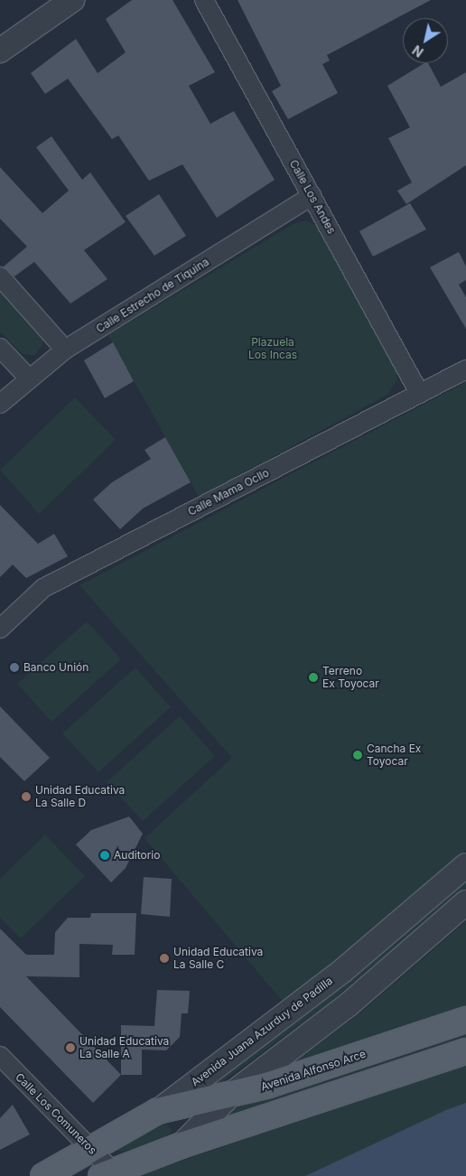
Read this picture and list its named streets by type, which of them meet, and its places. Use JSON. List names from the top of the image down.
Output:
{
  "streets": {
    "main road": ["Avenida Juana Azurduy de Padilla", "Avenida Alfonso Arce"],
    "street": [
      "Calle Los Andes",
      "Calle Estrecho de Tiquina",
      "Calle Mama Ocllo",
      "Calle Los Comuneros"
    ]
  },
  "crossings": [
    ["Calle Los Andes", "Calle Estrecho de Tiquina"],
    ["Calle Los Andes", "Calle Mama Ocllo"],
    ["Avenida Juana Azurduy de Padilla", "Avenida Alfonso Arce"],
    ["Avenida Juana Azurduy de Padilla", "Calle Los Comuneros"]
  ],
  "parks": ["Plazuela Los Incas"],
  "places": [
    "Banco Unión",
    "Terreno Ex Toyocar",
    "Cancha Ex Toyocar",
    "Unidad Educativa La Salle D",
    "Auditorio",
    "Unidad Educativa La Salle C",
    "Unidad Educativa La Salle A"
  ],
  "north": "bottom left"
}
